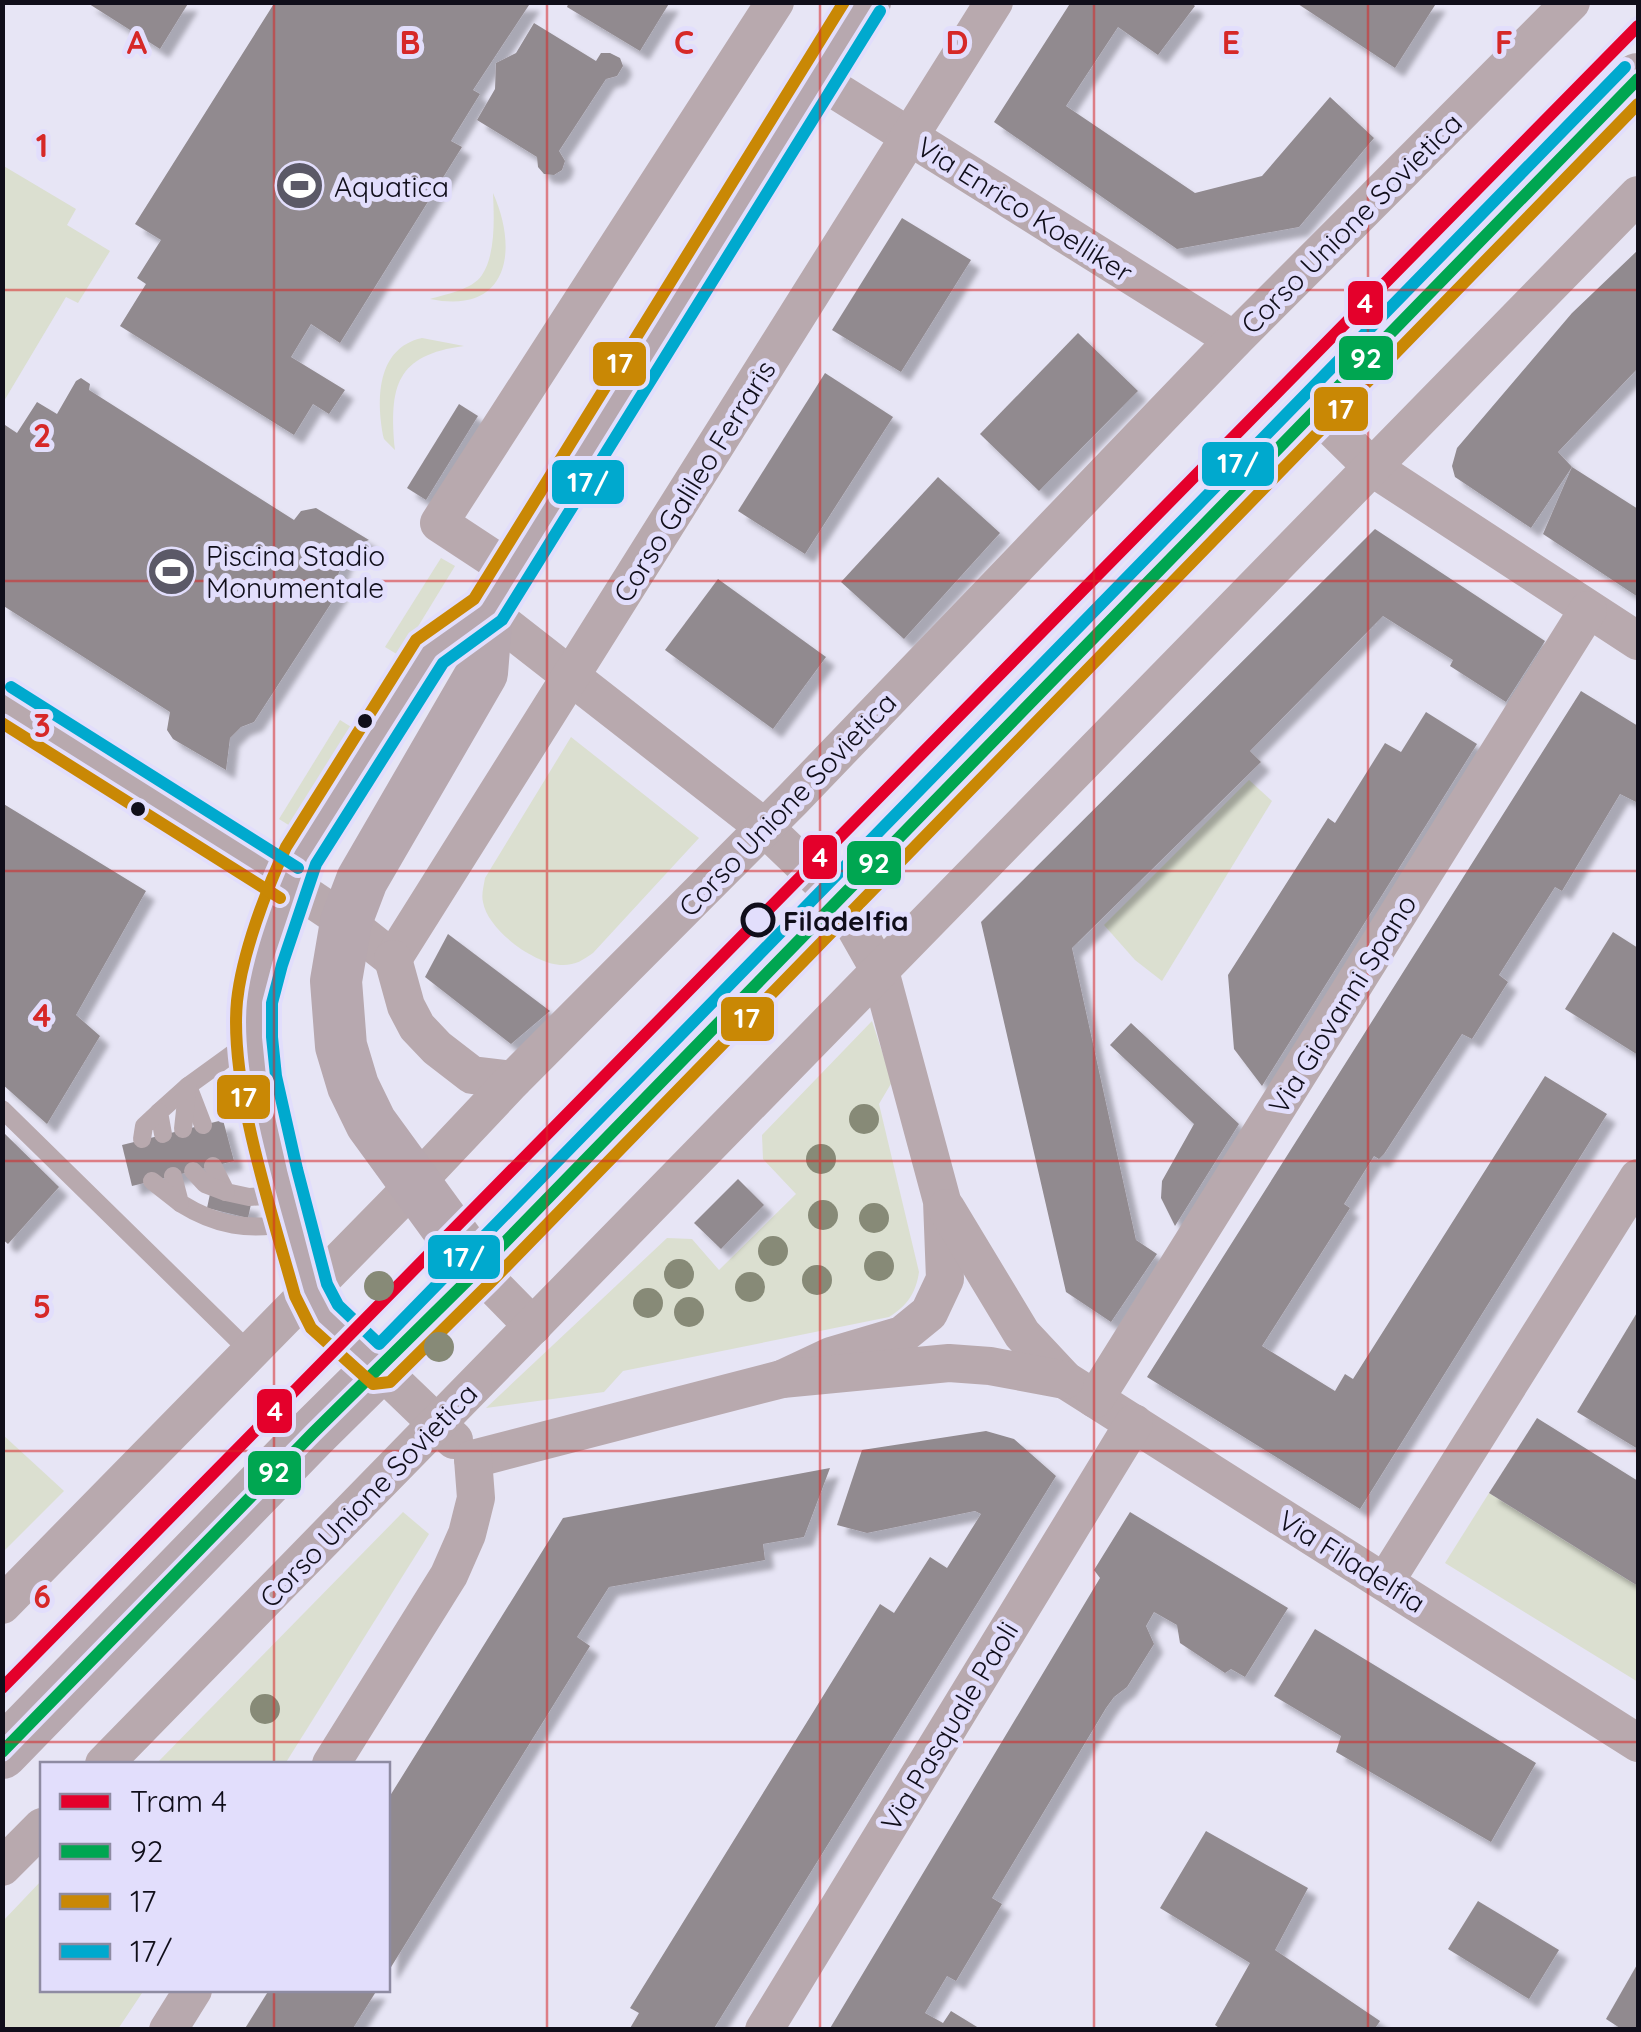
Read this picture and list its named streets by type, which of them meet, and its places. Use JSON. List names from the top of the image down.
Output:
{
  "streets": {
    "street": [
      "Via Enrico Koelliker",
      "Corso Unione Sovietica",
      "Corso Galileo Ferraris",
      "Via Giovanni Spano",
      "Via Filadelfia",
      "Via Pasquale Paoli"
    ]
  },
  "crossings": [
    ["Via Enrico Koelliker", "Corso Unione Sovietica"],
    ["Via Enrico Koelliker", "Corso Galileo Ferraris"],
    ["Via Giovanni Spano", "Via Filadelfia"],
    ["Via Filadelfia", "Via Pasquale Paoli"]
  ],
  "places": {
    "sports": ["Aquatica", "Piscina Stadio Monumentale"],
    "other": ["Filadelfia"]
  },
  "lines": [
    "transit line 17",
    "transit line 17/",
    "tram line 4",
    "transit line 92"
  ],
  "legend": [
    "Tram 4",
    "92",
    "17",
    "17/"
  ],
  "grid": {
    "columns": [
      "A",
      "B",
      "C",
      "D",
      "E",
      "F"
    ],
    "rows": [
      "1",
      "2",
      "3",
      "4",
      "5",
      "6"
    ]
  }
}
